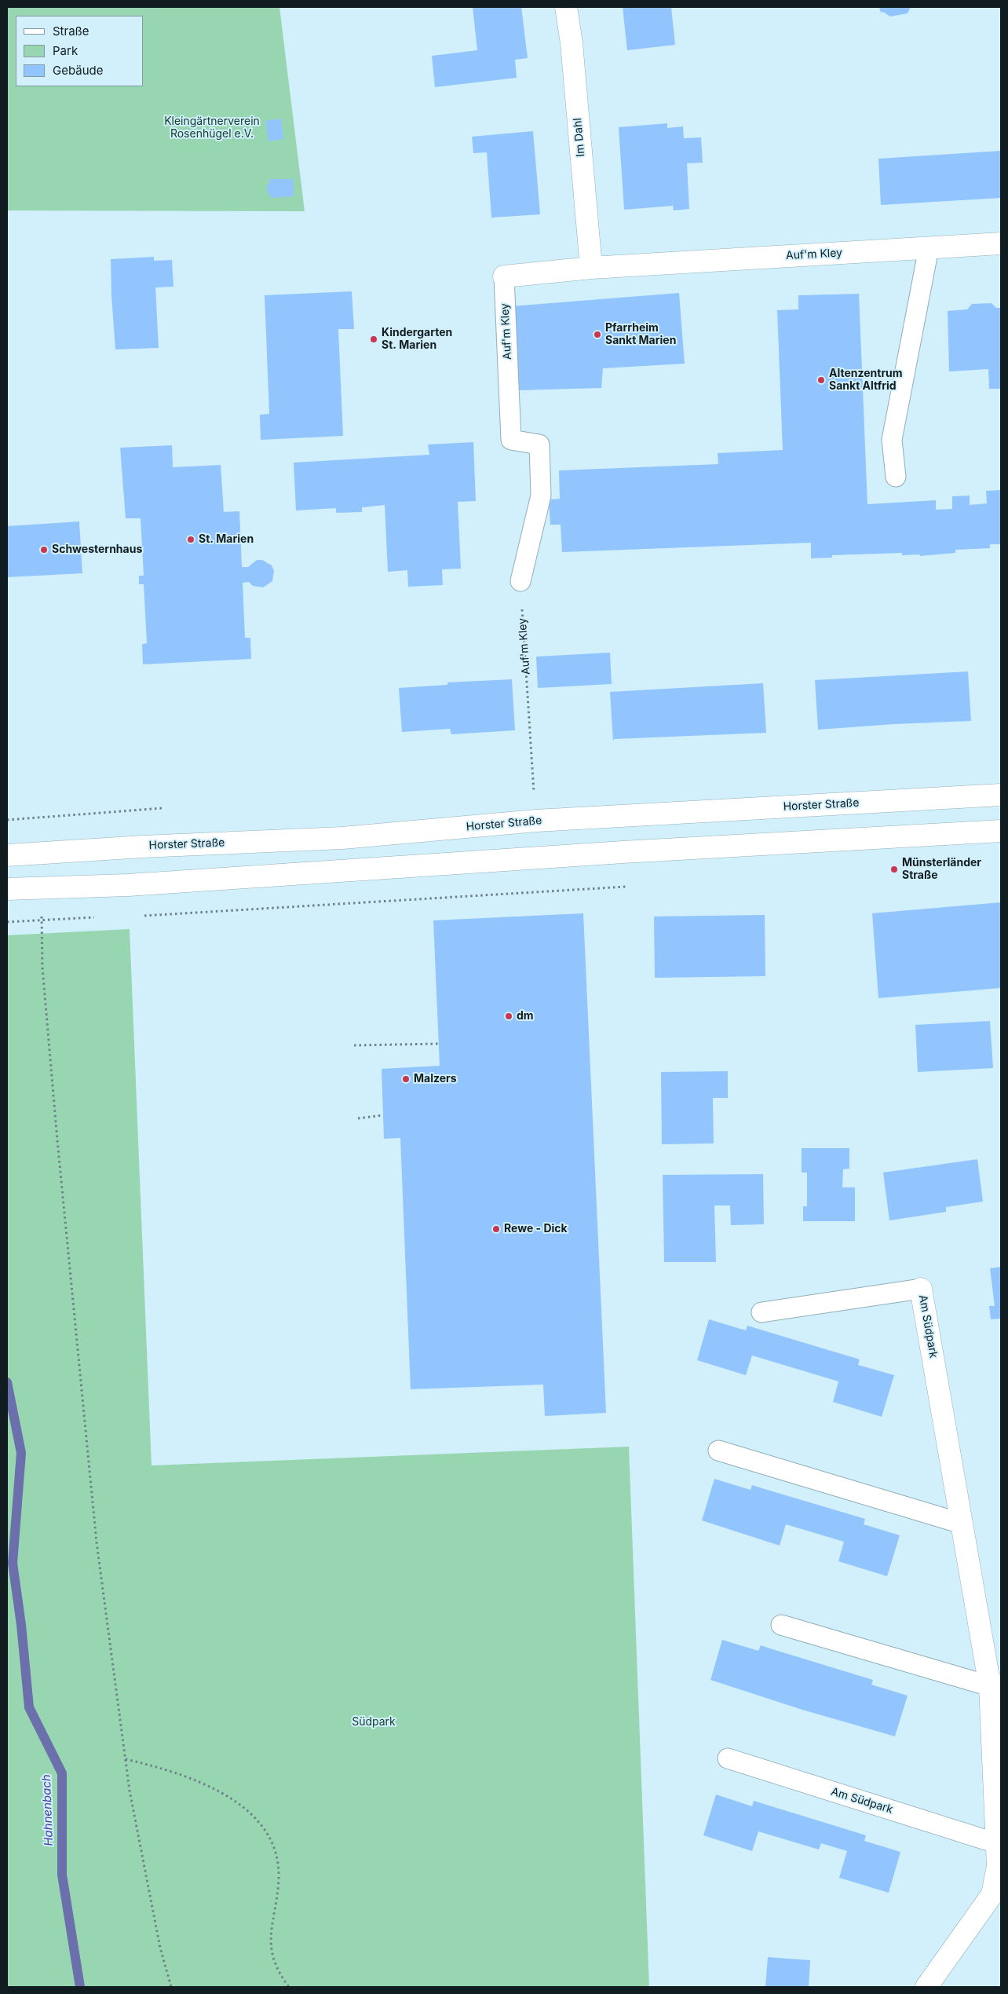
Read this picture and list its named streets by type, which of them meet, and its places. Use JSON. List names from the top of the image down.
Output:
{
  "streets": {
    "main road": [
      "Im Dahl",
      "Auf'm Kley",
      "Horster Straße",
      "Am Südpark"
    ]
  },
  "crossings": [
    ["Im Dahl", "Auf'm Kley"],
    ["Auf'm Kley", "Horster Straße"]
  ],
  "water": ["Hahnenbach"],
  "parks": ["Kleingärtnerverein Rosenhügel e.V.", "Südpark"],
  "places": [
    "Pfarrheim Sankt Marien",
    "Kindergarten St. Marien",
    "Altenzentrum Sankt Altfrid",
    "St. Marien",
    "Schwesternhaus",
    "Münsterländer Straße",
    "dm",
    "Malzers",
    "Rewe - Dick"
  ],
  "legend": ["Straße", "Park", "Gebäude"]
}
